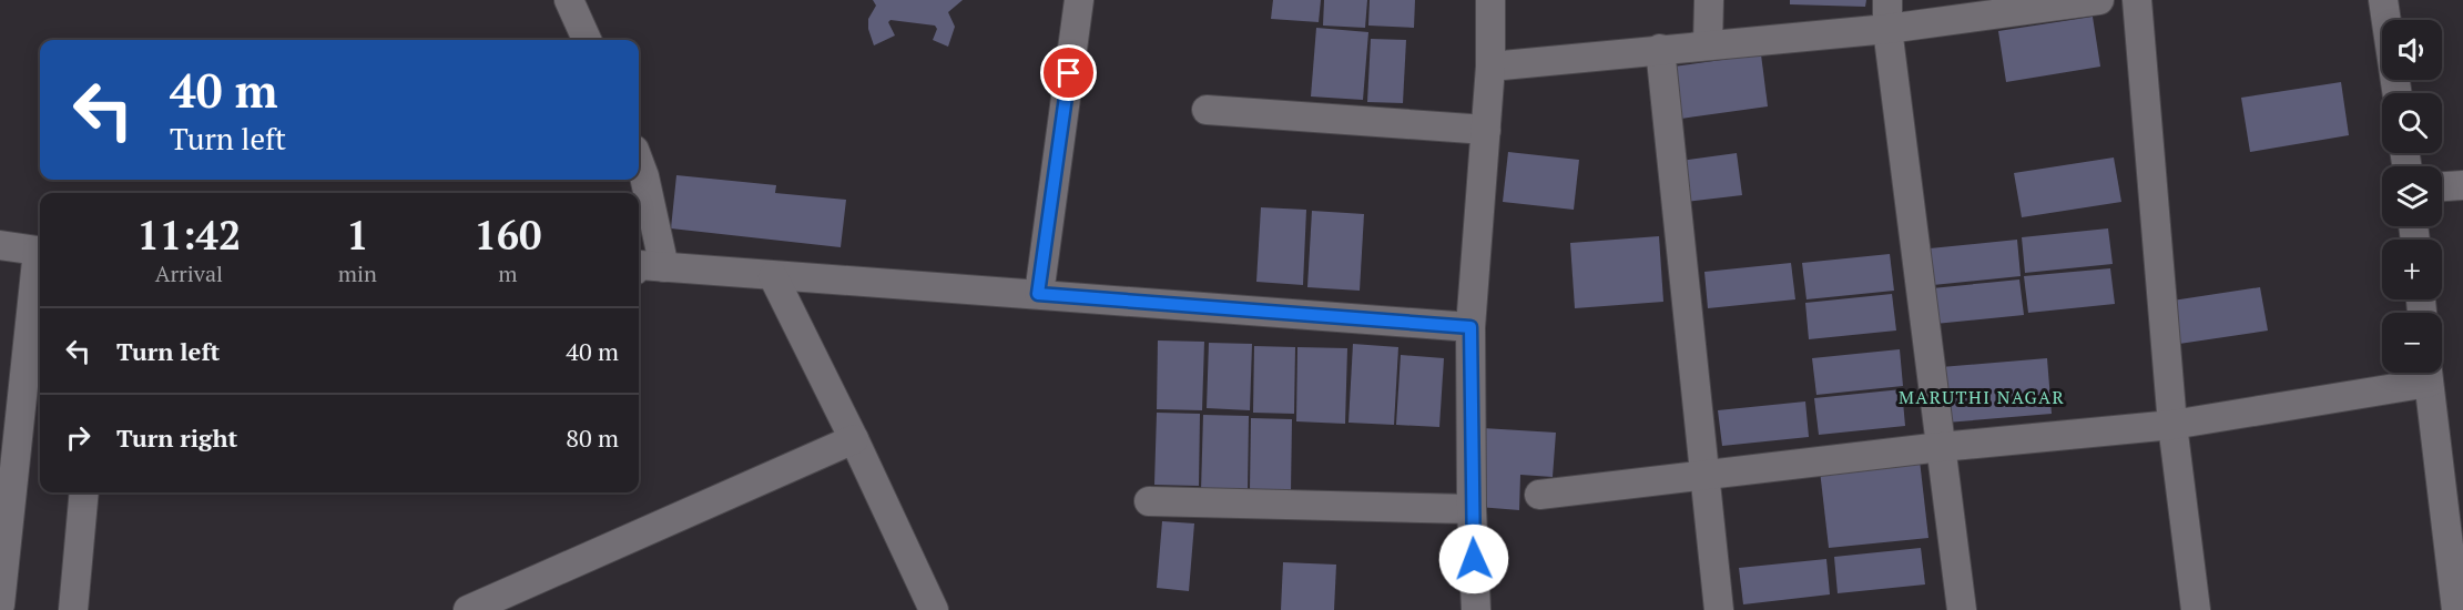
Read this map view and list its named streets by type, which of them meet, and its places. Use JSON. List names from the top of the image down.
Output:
{
  "districts": ["MARUTHI NAGAR"],
  "page": {
    "map_buttons": ["+", "−"],
    "turn": ["40 m", "Turn left"],
    "eta": [
      "11:42",
      "Arrival",
      "1",
      "min",
      "160",
      "m"
    ],
    "list": [
      {
        "name": "Turn left",
        "value": "40 m"
      },
      {
        "name": "Turn right",
        "value": "80 m"
      }
    ]
  }
}
